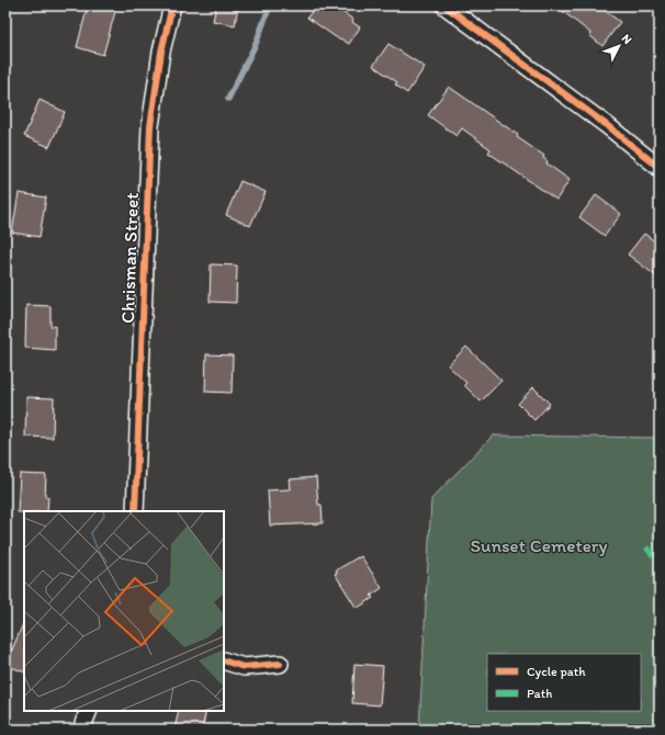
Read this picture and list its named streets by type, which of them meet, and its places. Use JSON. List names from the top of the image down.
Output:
{
  "streets": {
    "street": ["Chrisman Street"]
  },
  "parks": ["Sunset Cemetery"],
  "legend": ["Cycle path", "Path"],
  "north": "top right"
}
